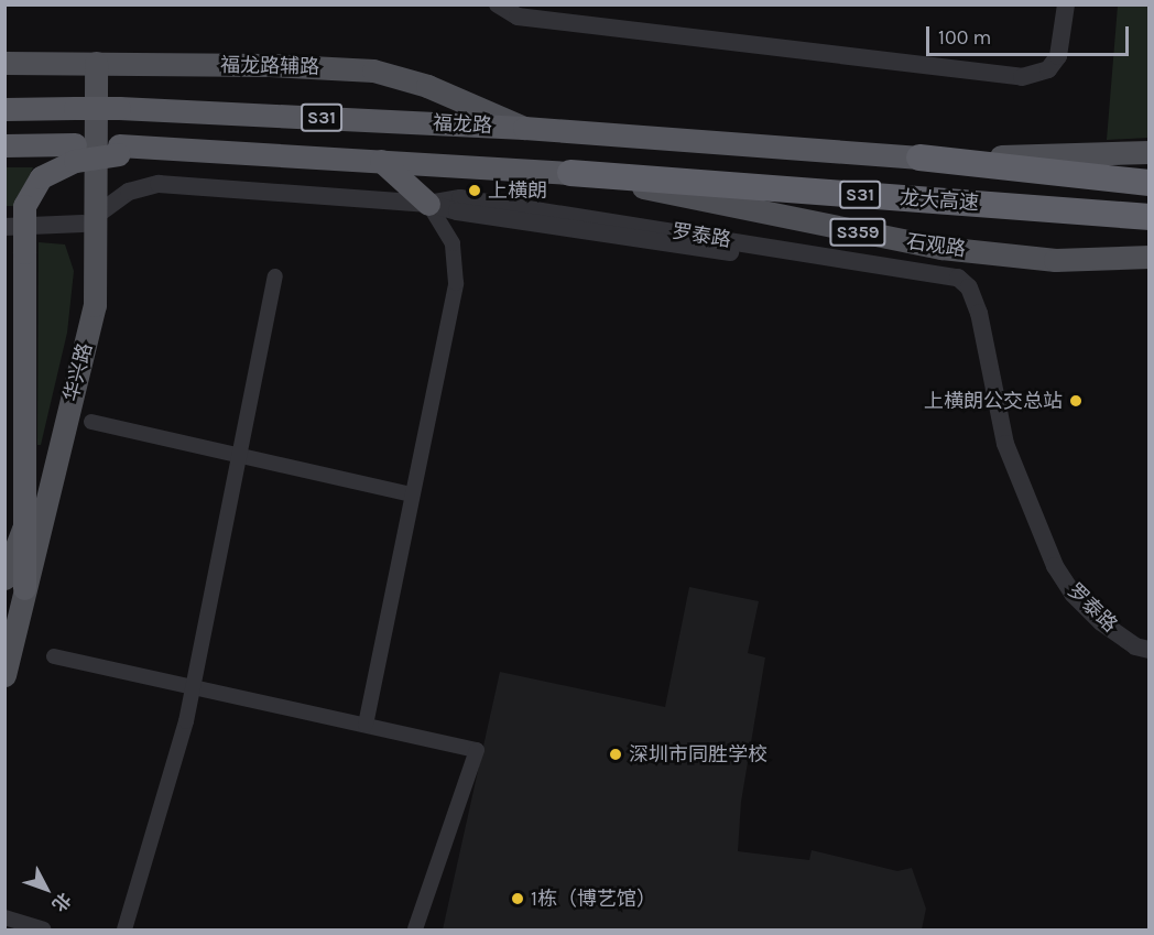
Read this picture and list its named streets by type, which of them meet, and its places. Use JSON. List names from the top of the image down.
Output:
{
  "streets": {
    "highway": ["S31", "福龙路", "龙大高速"],
    "main road": [
      "福龙路辅路",
      "S359",
      "石观路",
      "华兴路"
    ],
    "street": ["罗泰路"]
  },
  "crossings": [
    ["福龙路辅路", "福龙路"],
    ["福龙路辅路", "华兴路"],
    ["福龙路", "龙大高速"],
    ["福龙路", "石观路"],
    ["龙大高速", "石观路"],
    ["罗泰路", "华兴路"]
  ],
  "places": [
    "上横朗",
    "上横朗公交总站",
    "深圳市同胜学校",
    "1栋（博艺馆）"
  ],
  "scale_bar": "100 m",
  "north": "bottom right"
}
